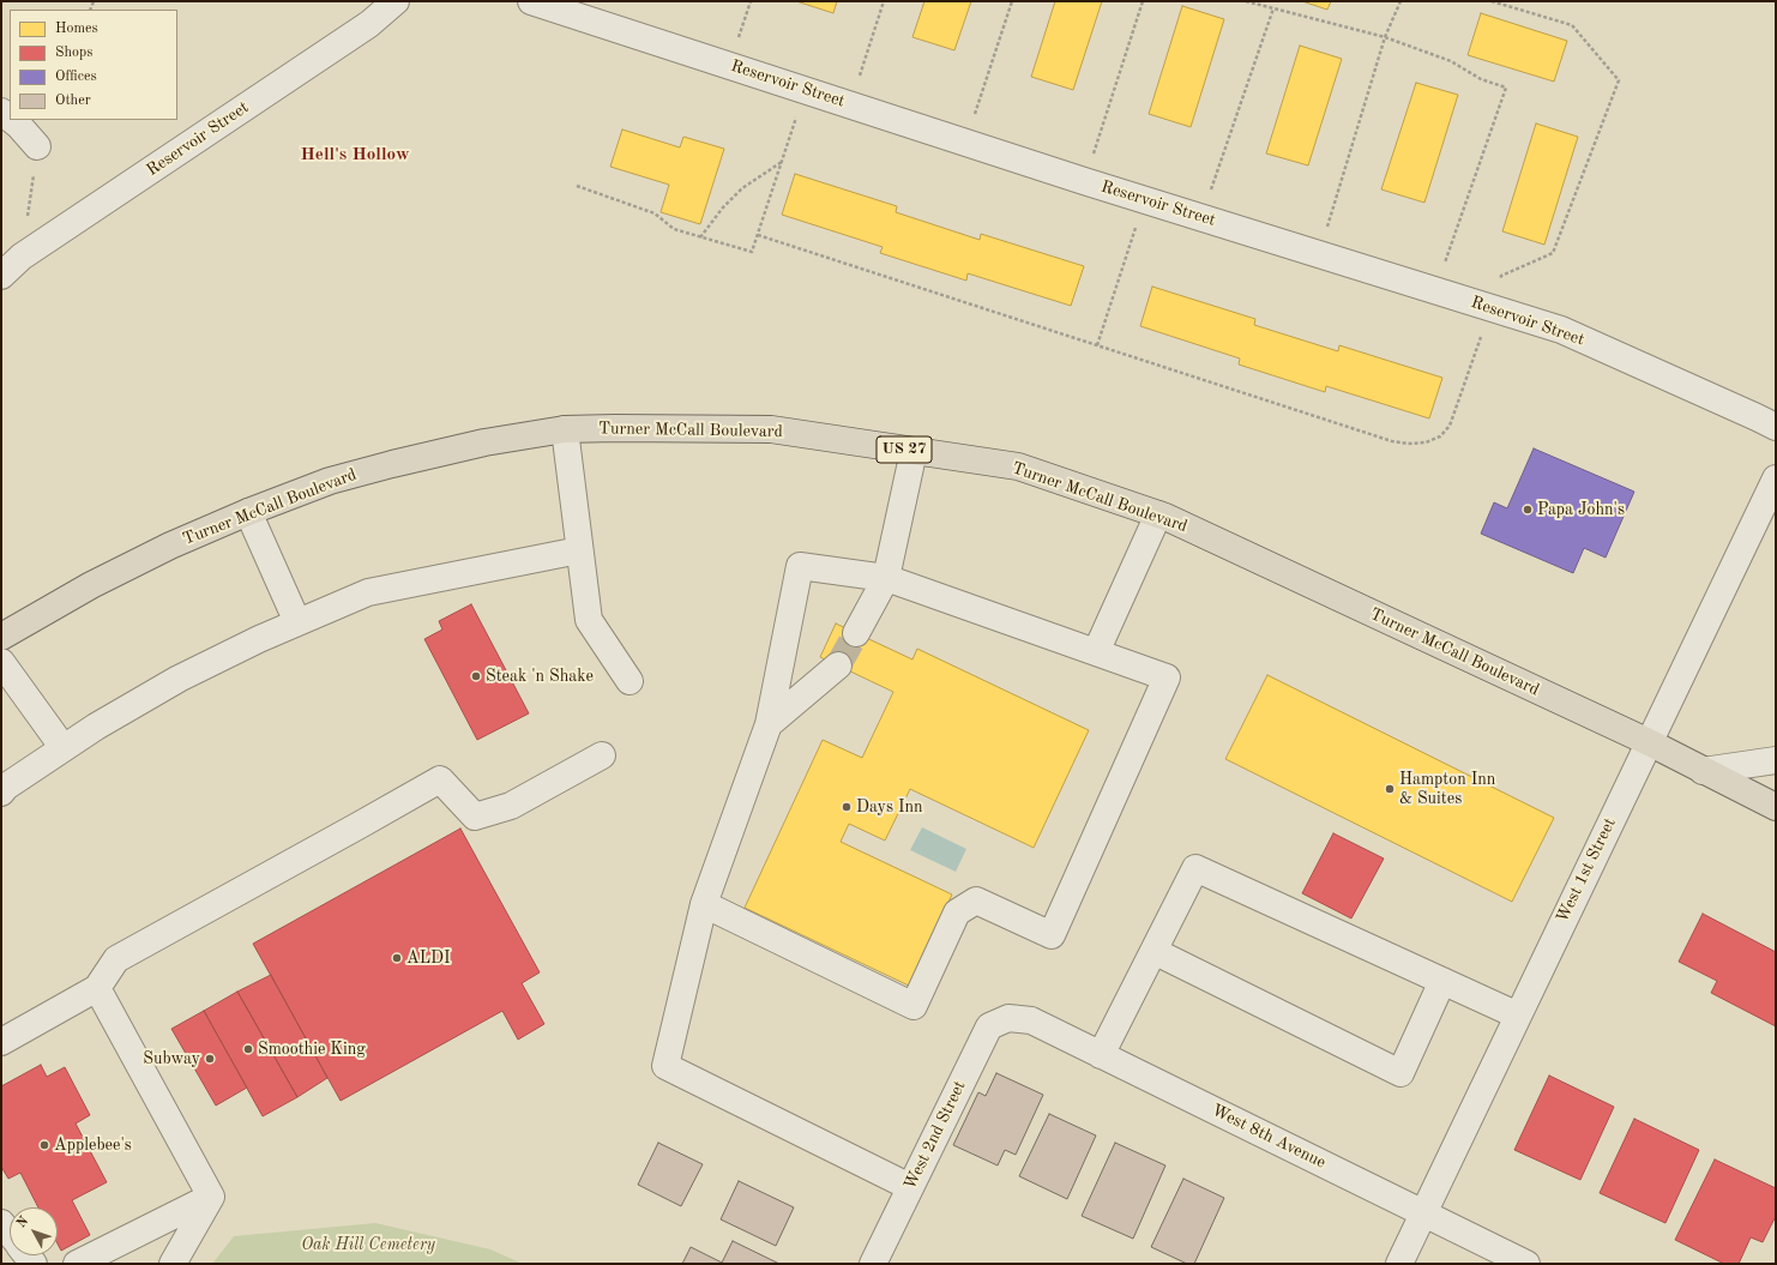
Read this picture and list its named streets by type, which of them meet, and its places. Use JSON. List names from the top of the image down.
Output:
{
  "streets": {
    "main road": ["Turner McCall Boulevard", "US 27"],
    "street": [
      "Reservoir Street",
      "West 1st Street",
      "West 2nd Street",
      "West 8th Avenue"
    ]
  },
  "crossings": [
    ["Turner McCall Boulevard", "West 1st Street"],
    ["West 1st Street", "West 8th Avenue"],
    ["West 2nd Street", "West 8th Avenue"]
  ],
  "districts": ["Hell's Hollow"],
  "parks": ["Oak Hill Cemetery"],
  "places": [
    "Papa John's",
    "Steak 'n Shake",
    "Hampton Inn & Suites",
    "Days Inn",
    "ALDI",
    "Smoothie King",
    "Subway",
    "Applebee's"
  ],
  "legend": [
    "Homes",
    "Shops",
    "Offices",
    "Other"
  ],
  "north": "top left"
}
